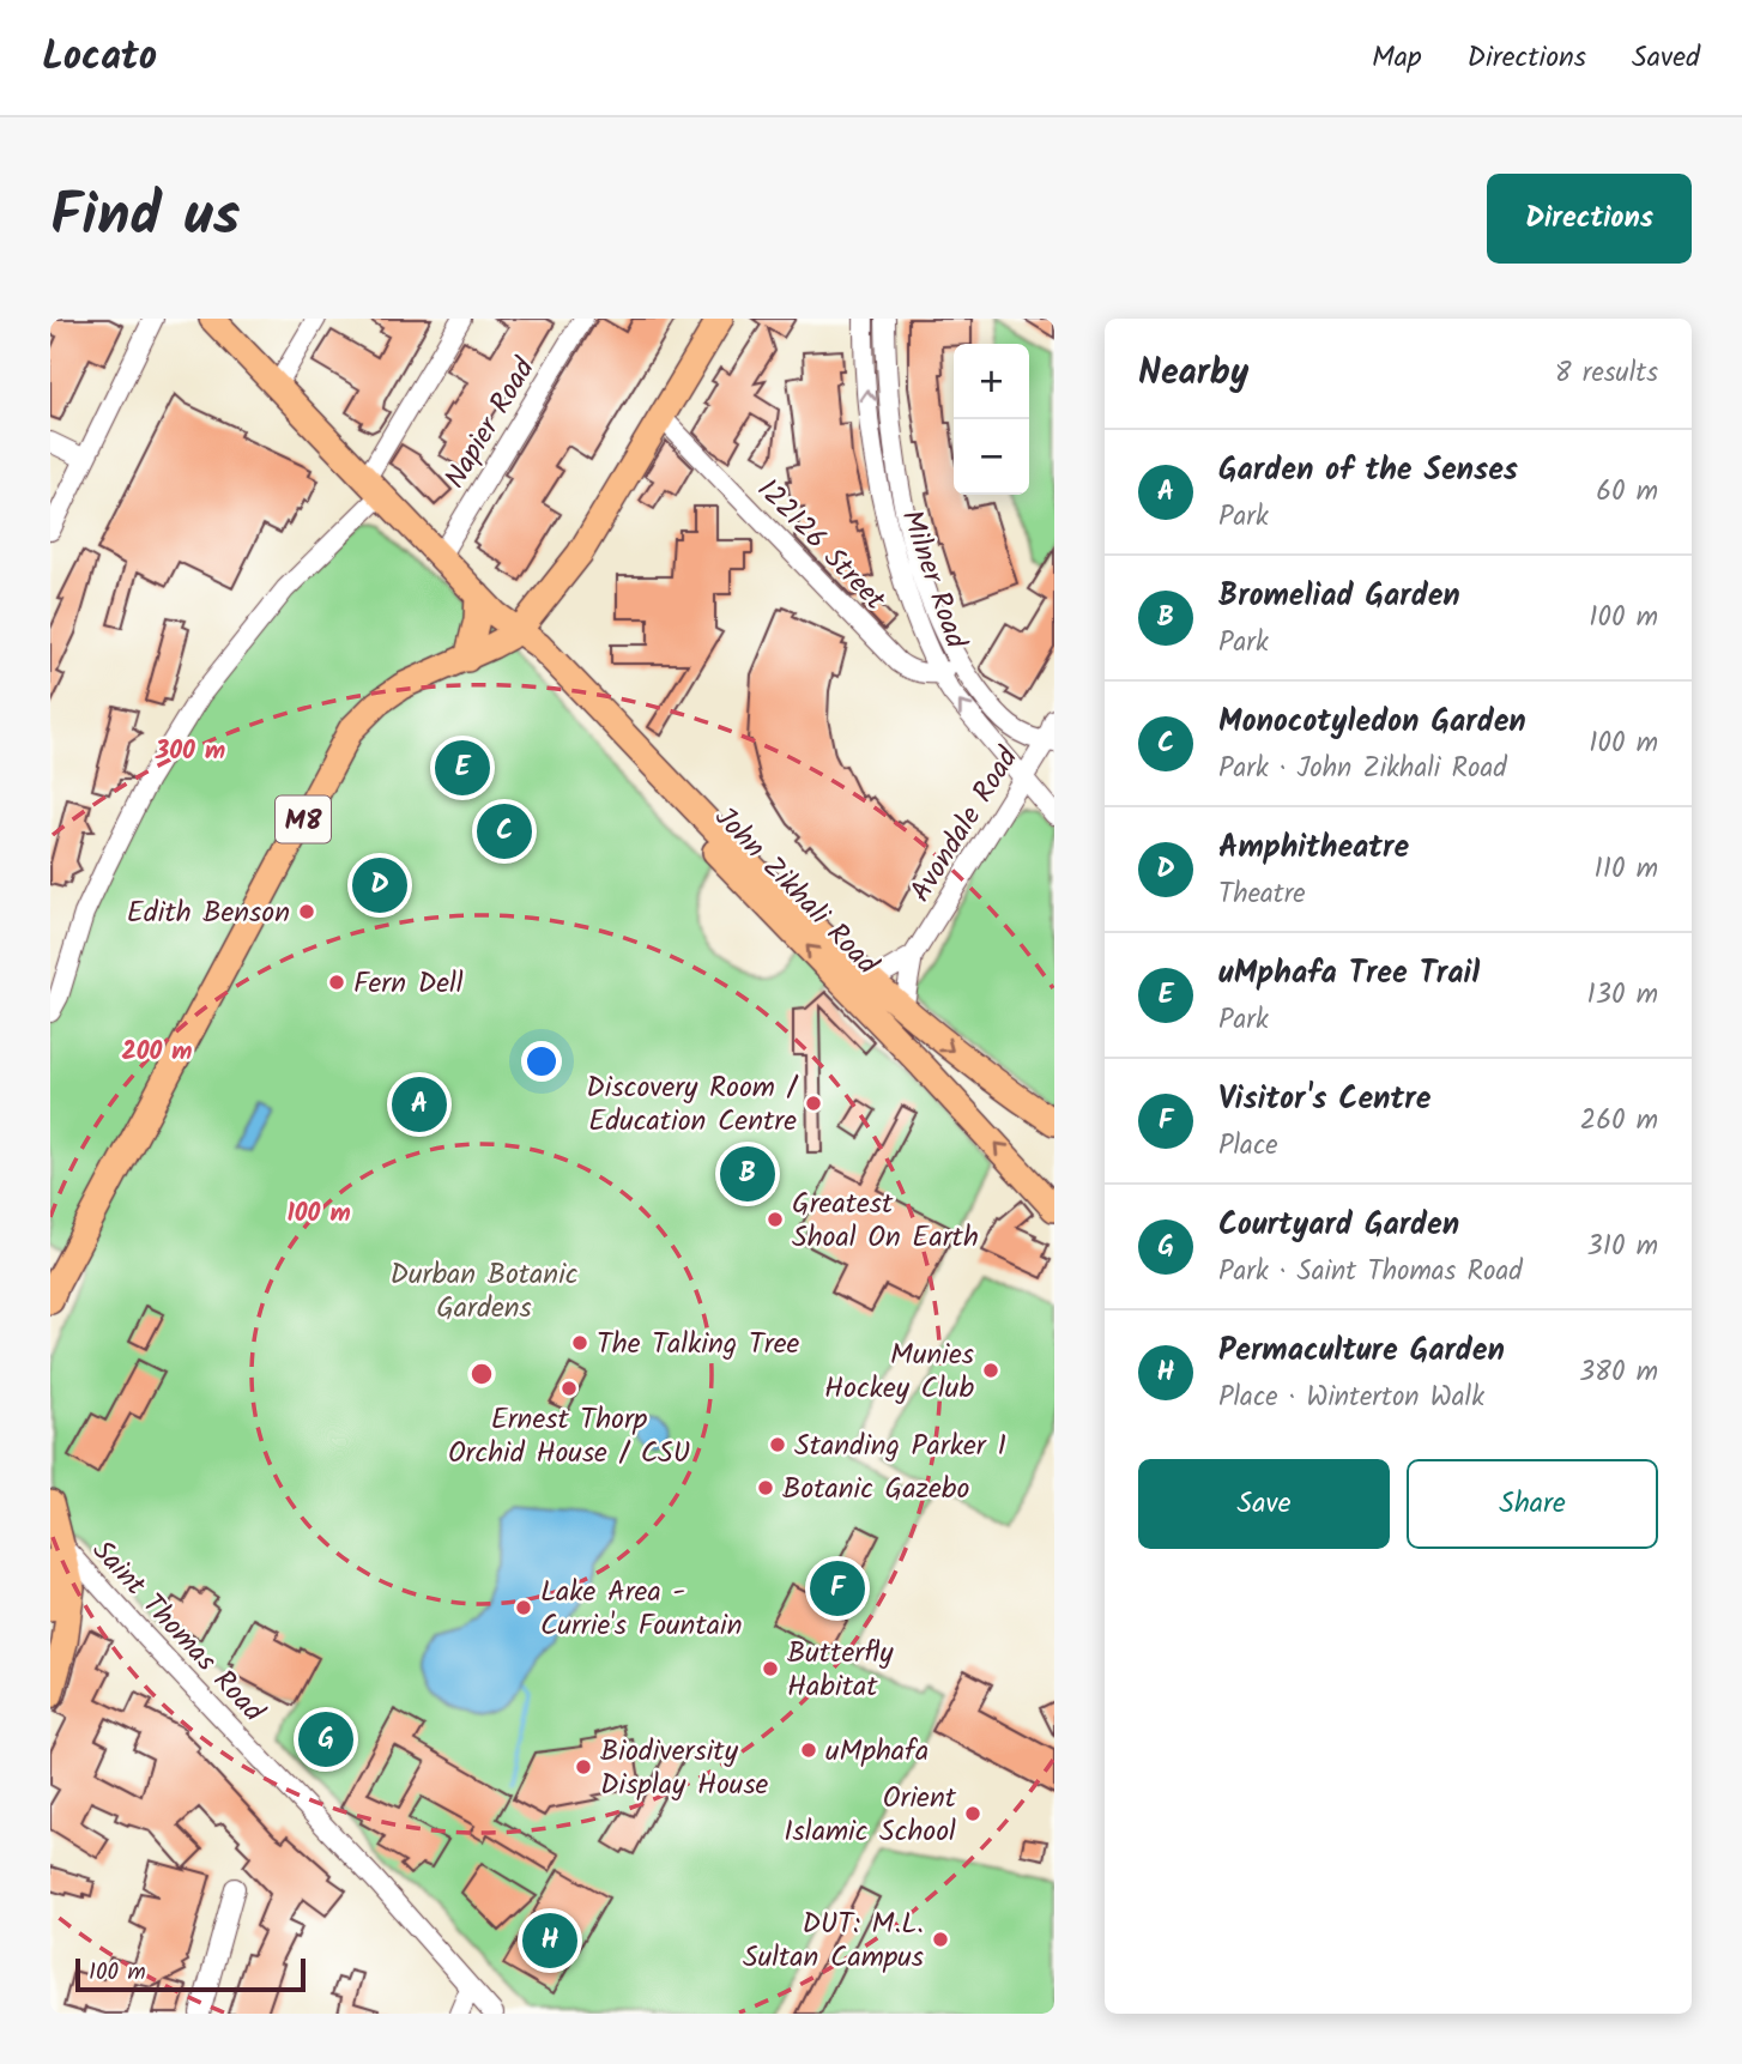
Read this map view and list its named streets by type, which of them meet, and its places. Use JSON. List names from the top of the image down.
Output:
{
  "streets": {
    "main road": ["M8", "John Zikhali Road"],
    "street": [
      "Napier Road",
      "122126 Street",
      "Milner Road",
      "Avondale Road",
      "Saint Thomas Road"
    ]
  },
  "crossings": [
    ["Napier Road", "John Zikhali Road"],
    ["122126 Street", "Milner Road"],
    ["122126 Street", "M8"],
    ["Milner Road", "Avondale Road"],
    ["M8", "John Zikhali Road"],
    ["Avondale Road", "John Zikhali Road"]
  ],
  "parks": ["Durban Botanic Gardens"],
  "places": [
    "Edith Benson",
    "Fern Dell",
    "Discovery Room / Education Centre",
    "Greatest Shoal On Earth",
    "The Talking Tree",
    "Munies Hockey Club",
    "Ernest Thorp Orchid House / CSU",
    "Standing Parker 1",
    "Botanic Gazebo",
    "Lake Area - Currie's Fountain",
    "Butterfly Habitat",
    "uMphafa",
    "Biodiversity Display House",
    "Orient Islamic School",
    "DUT: M.L. Sultan Campus"
  ],
  "scale_bar": "100 m",
  "page": {
    "header": "Locato",
    "nav": ["Map", "Directions", "Saved"],
    "title": "Find us",
    "buttons": [
      "Directions",
      ["Save", "Share"]
    ],
    "heading": ["Nearby", "8 results"],
    "map_buttons": ["+", "−"],
    "list": [
      {
        "mark": "A",
        "name": "Garden of the Senses",
        "note": "Park",
        "value": "60 m"
      },
      {
        "mark": "B",
        "name": "Bromeliad Garden",
        "note": "Park",
        "value": "100 m"
      },
      {
        "mark": "C",
        "name": "Monocotyledon Garden",
        "note": "Park · John Zikhali Road",
        "value": "100 m"
      },
      {
        "mark": "D",
        "name": "Amphitheatre",
        "note": "Theatre",
        "value": "110 m"
      },
      {
        "mark": "E",
        "name": "uMphafa Tree Trail",
        "note": "Park",
        "value": "130 m"
      },
      {
        "mark": "F",
        "name": "Visitor's Centre",
        "note": "Place",
        "value": "260 m"
      },
      {
        "mark": "G",
        "name": "Courtyard Garden",
        "note": "Park · Saint Thomas Road",
        "value": "310 m"
      },
      {
        "mark": "H",
        "name": "Permaculture Garden",
        "note": "Place · Winterton Walk",
        "value": "380 m"
      }
    ],
    "pins": [
      "E",
      "C",
      "D",
      "A",
      "B",
      "F",
      "G",
      "H"
    ],
    "scale": "100 m"
  },
  "rings": ["300 m", "200 m", "100 m"]
}
